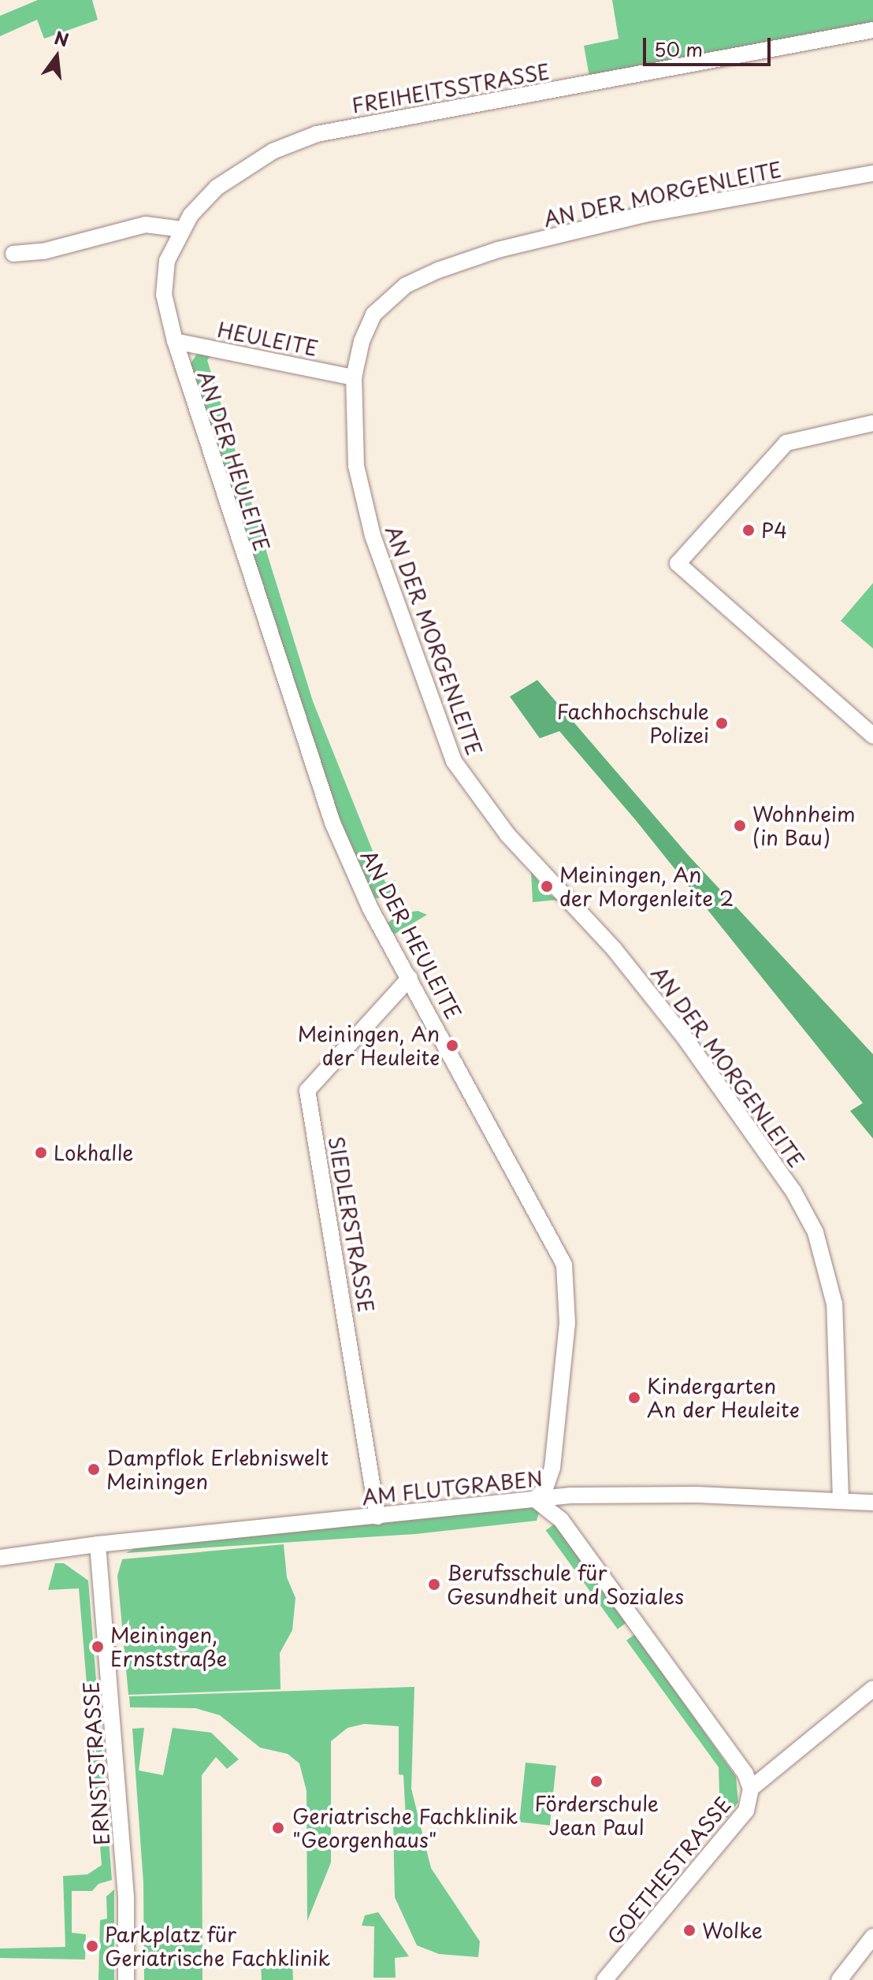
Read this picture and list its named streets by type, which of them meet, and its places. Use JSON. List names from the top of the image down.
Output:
{
  "streets": {
    "street": [
      "FREIHEITSSTRASSE",
      "AN DER MORGENLEITE",
      "HEULEITE",
      "AN DER HEULEITE",
      "SIEDLERSTRASSE",
      "AM FLUTGRABEN",
      "ERNSTSTRASSE",
      "GOETHESTRASSE"
    ]
  },
  "crossings": [
    ["FREIHEITSSTRASSE", "HEULEITE"],
    ["FREIHEITSSTRASSE", "AN DER HEULEITE"],
    ["AN DER MORGENLEITE", "HEULEITE"],
    ["AN DER MORGENLEITE", "AM FLUTGRABEN"],
    ["HEULEITE", "AN DER HEULEITE"],
    ["AN DER HEULEITE", "SIEDLERSTRASSE"],
    ["AN DER HEULEITE", "AM FLUTGRABEN"],
    ["SIEDLERSTRASSE", "AM FLUTGRABEN"],
    ["AM FLUTGRABEN", "ERNSTSTRASSE"]
  ],
  "places": [
    "P4",
    "Fachhochschule Polizei",
    "Wohnheim (in Bau)",
    "Meiningen, An der Morgenleite 2",
    "Meiningen, An der Heuleite",
    "Lokhalle",
    "Kindergarten An der Heuleite",
    "Dampflok Erlebniswelt Meiningen",
    "Berufsschule für Gesundheit und Soziales",
    "Meiningen, Ernststraße",
    "Förderschule Jean Paul",
    "Geriatrische Fachklinik \"Georgenhaus\"",
    "Wolke",
    "Parkplatz für Geriatrische Fachklinik"
  ],
  "scale_bar": "50 m",
  "north": "top"
}
